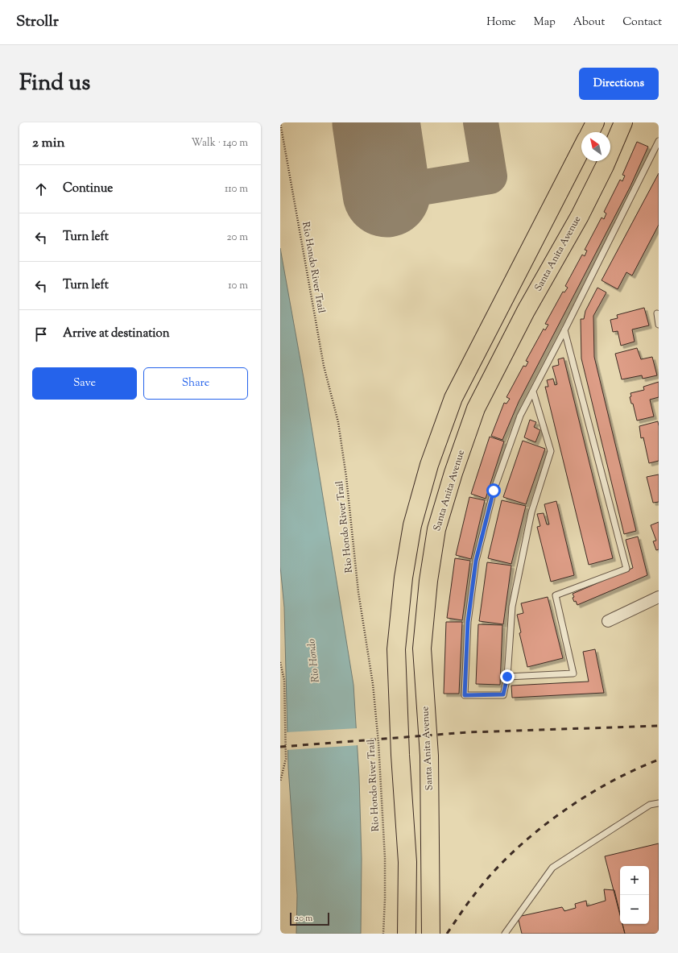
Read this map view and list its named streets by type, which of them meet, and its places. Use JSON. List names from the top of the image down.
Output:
{
  "streets": {
    "main road": ["Santa Anita Avenue"],
    "path": ["Rio Hondo River Trail"]
  },
  "water": ["Rio Hondo"],
  "scale_bar": "20 m",
  "north": "top left",
  "page": {
    "header": "Strollr",
    "nav": [
      "Home",
      "Map",
      "About",
      "Contact"
    ],
    "title": "Find us",
    "buttons": [
      "Directions",
      ["Save", "Share"]
    ],
    "heading": ["2 min", "Walk · 140 m"],
    "list": [
      ["Continue", "110 m"],
      ["Turn left", "20 m"],
      ["Turn left", "10 m"],
      "Arrive at destination"
    ],
    "map_buttons": ["+", "−"],
    "scale": "20 m"
  }
}
